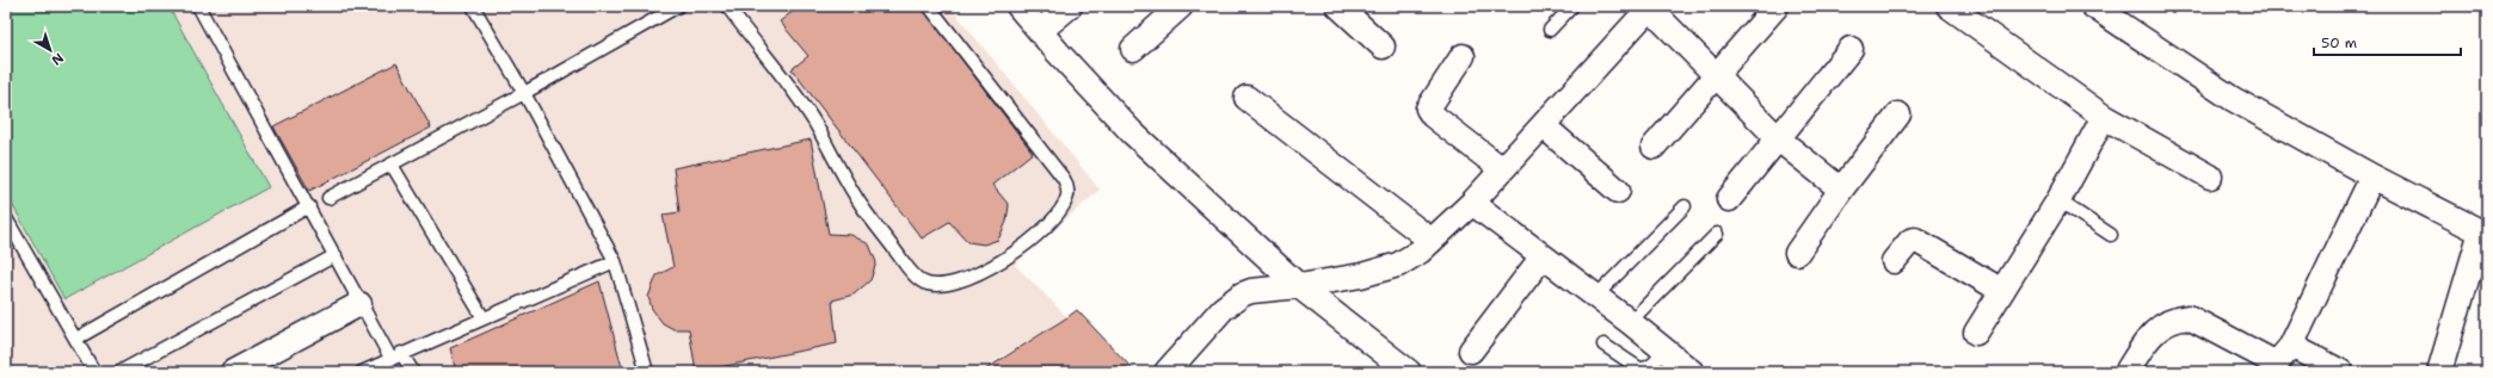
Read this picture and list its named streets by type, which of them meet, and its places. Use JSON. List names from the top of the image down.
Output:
{
  "scale_bar": "50 m",
  "north": "bottom right"
}
